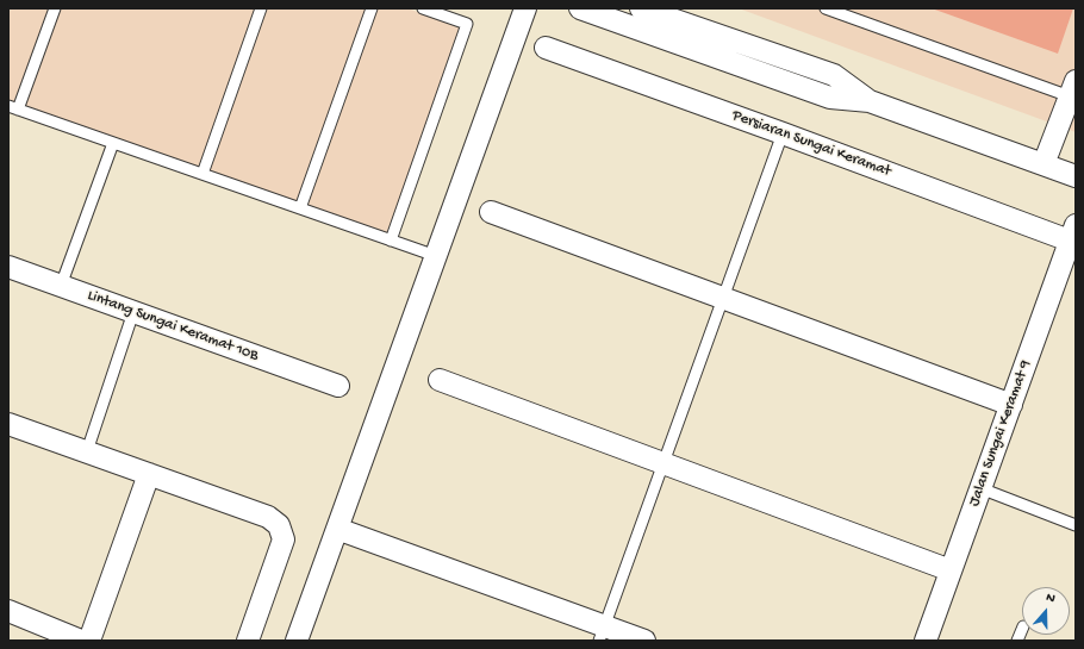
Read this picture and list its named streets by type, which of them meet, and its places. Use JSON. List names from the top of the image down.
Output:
{
  "streets": {
    "street": ["Persiaran Sungai Keramat", "Lintang Sungai Keramat 10B", "Jalan Sungai Keramat 9"]
  },
  "crossings": [
    ["Persiaran Sungai Keramat", "Jalan Sungai Keramat 9"]
  ],
  "north": "top"
}
